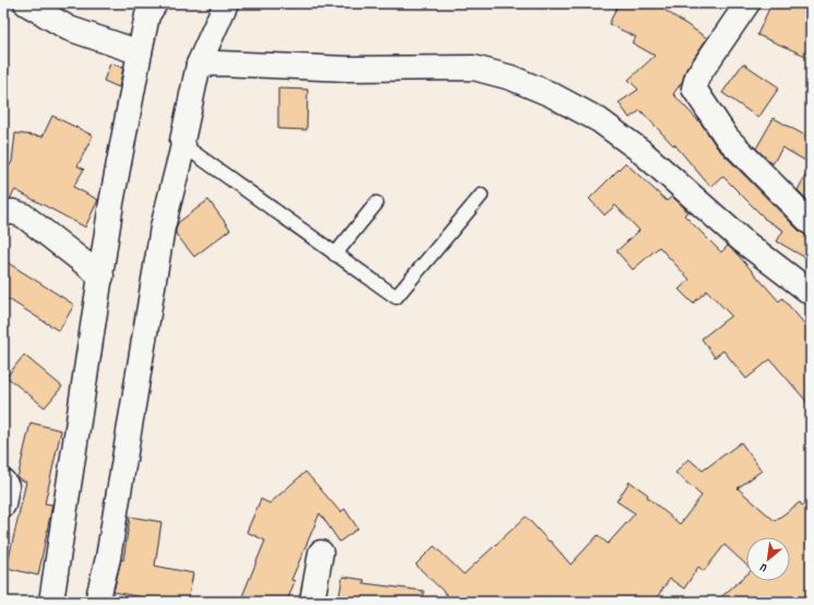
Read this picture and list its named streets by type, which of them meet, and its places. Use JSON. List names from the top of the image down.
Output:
{
  "north": "bottom left"
}
